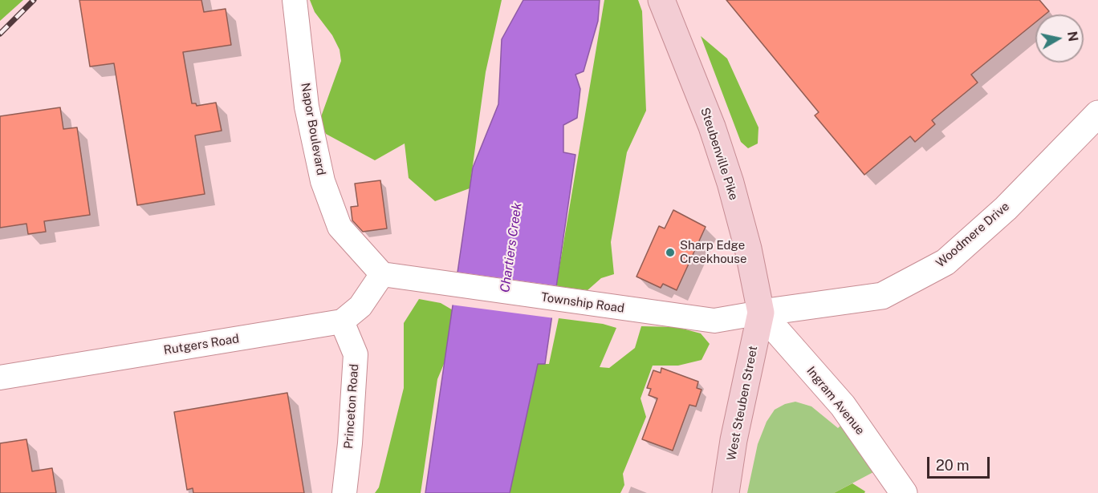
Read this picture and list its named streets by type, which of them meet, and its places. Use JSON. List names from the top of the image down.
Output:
{
  "streets": {
    "main road": ["Steubenville Pike", "West Steuben Street"],
    "street": [
      "Napor Boulevard",
      "Woodmere Drive",
      "Township Road",
      "Rutgers Road",
      "Ingram Avenue",
      "Princeton Road"
    ]
  },
  "crossings": [
    ["Napor Boulevard", "Township Road"],
    ["Steubenville Pike", "Woodmere Drive"],
    ["Steubenville Pike", "Township Road"],
    ["Steubenville Pike", "Ingram Avenue"],
    ["Steubenville Pike", "West Steuben Street"],
    ["Woodmere Drive", "Township Road"],
    ["Woodmere Drive", "Ingram Avenue"],
    ["Woodmere Drive", "West Steuben Street"],
    ["Township Road", "Ingram Avenue"],
    ["Township Road", "West Steuben Street"],
    ["Rutgers Road", "Princeton Road"],
    ["Ingram Avenue", "West Steuben Street"]
  ],
  "water": ["Chartiers Creek"],
  "places": ["Sharp Edge Creekhouse"],
  "scale_bar": "20 m",
  "north": "right"
}
